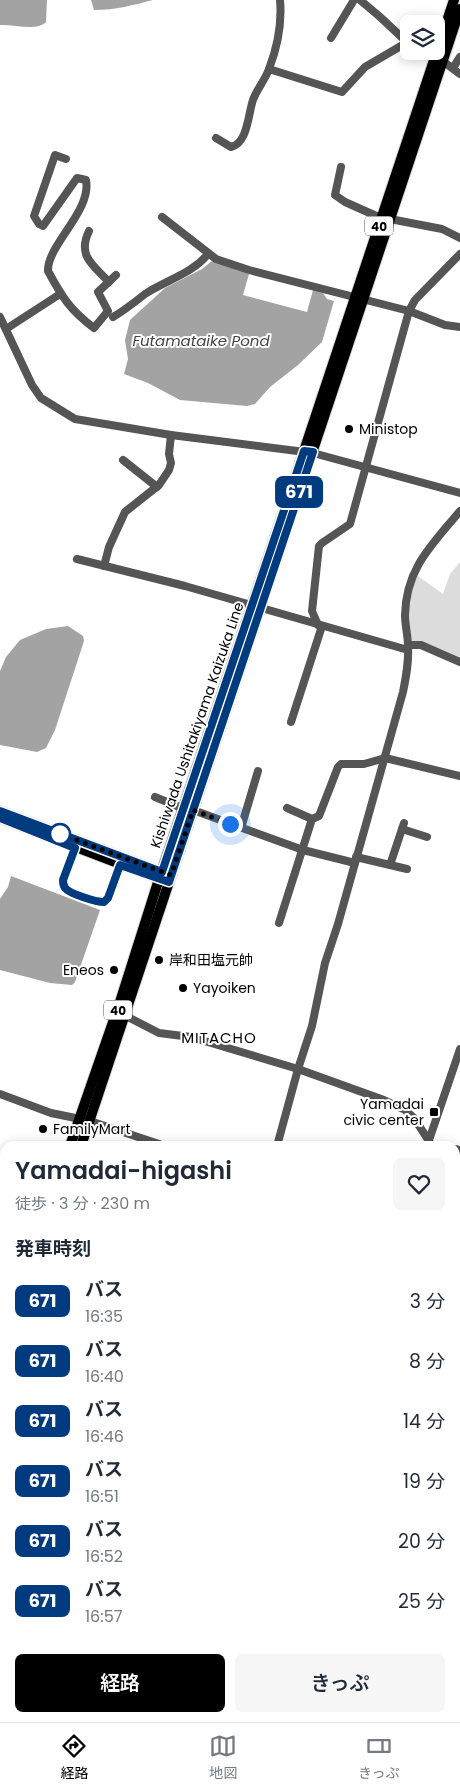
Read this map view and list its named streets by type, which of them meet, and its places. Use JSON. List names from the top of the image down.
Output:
{
  "streets": {
    "main road": ["40", "Kishiwada Ushitakiyama Kaizuka Line"]
  },
  "districts": ["MITACHO"],
  "water": ["Futamataike Pond"],
  "places": {
    "other": [
      "Ministop",
      "岸和田塩元帥",
      "Eneos",
      "Yayoiken",
      "FamilyMart"
    ],
    "transit": ["Yamadai civic center"]
  },
  "lines": ["bus line 671"],
  "page": {
    "on_map": "671",
    "heading": [
      ["Yamadai-higashi", "徒歩 · 3 分 · 230 m"],
      "発車時刻"
    ],
    "list": [
      {
        "mark": "671",
        "name": "バス",
        "note": "16:35",
        "value": "3 分"
      },
      {
        "mark": "671",
        "name": "バス",
        "note": "16:40",
        "value": "8 分"
      },
      {
        "mark": "671",
        "name": "バス",
        "note": "16:46",
        "value": "14 分"
      },
      {
        "mark": "671",
        "name": "バス",
        "note": "16:51",
        "value": "19 分"
      },
      {
        "mark": "671",
        "name": "バス",
        "note": "16:52",
        "value": "20 分"
      },
      {
        "mark": "671",
        "name": "バス",
        "note": "16:57",
        "value": "25 分"
      }
    ],
    "buttons": ["経路", "きっぷ"],
    "tabs": ["経路", "地図", "きっぷ"]
  }
}
